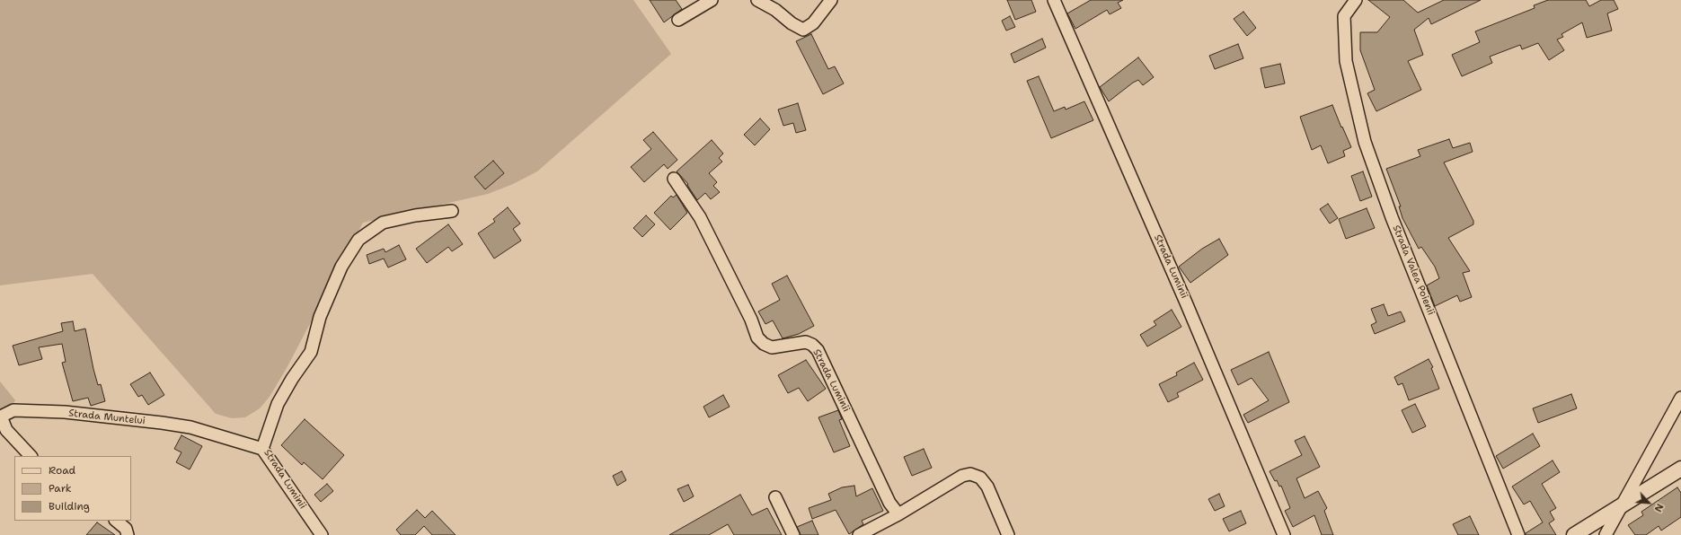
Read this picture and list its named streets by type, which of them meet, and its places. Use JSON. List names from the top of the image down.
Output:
{
  "streets": {
    "street": ["Strada Luminii", "Strada Valea Poienii", "Strada Muntelui"]
  },
  "crossings": [
    ["Strada Luminii", "Strada Muntelui"]
  ],
  "legend": ["Road", "Park", "Building"],
  "north": "bottom right"
}
